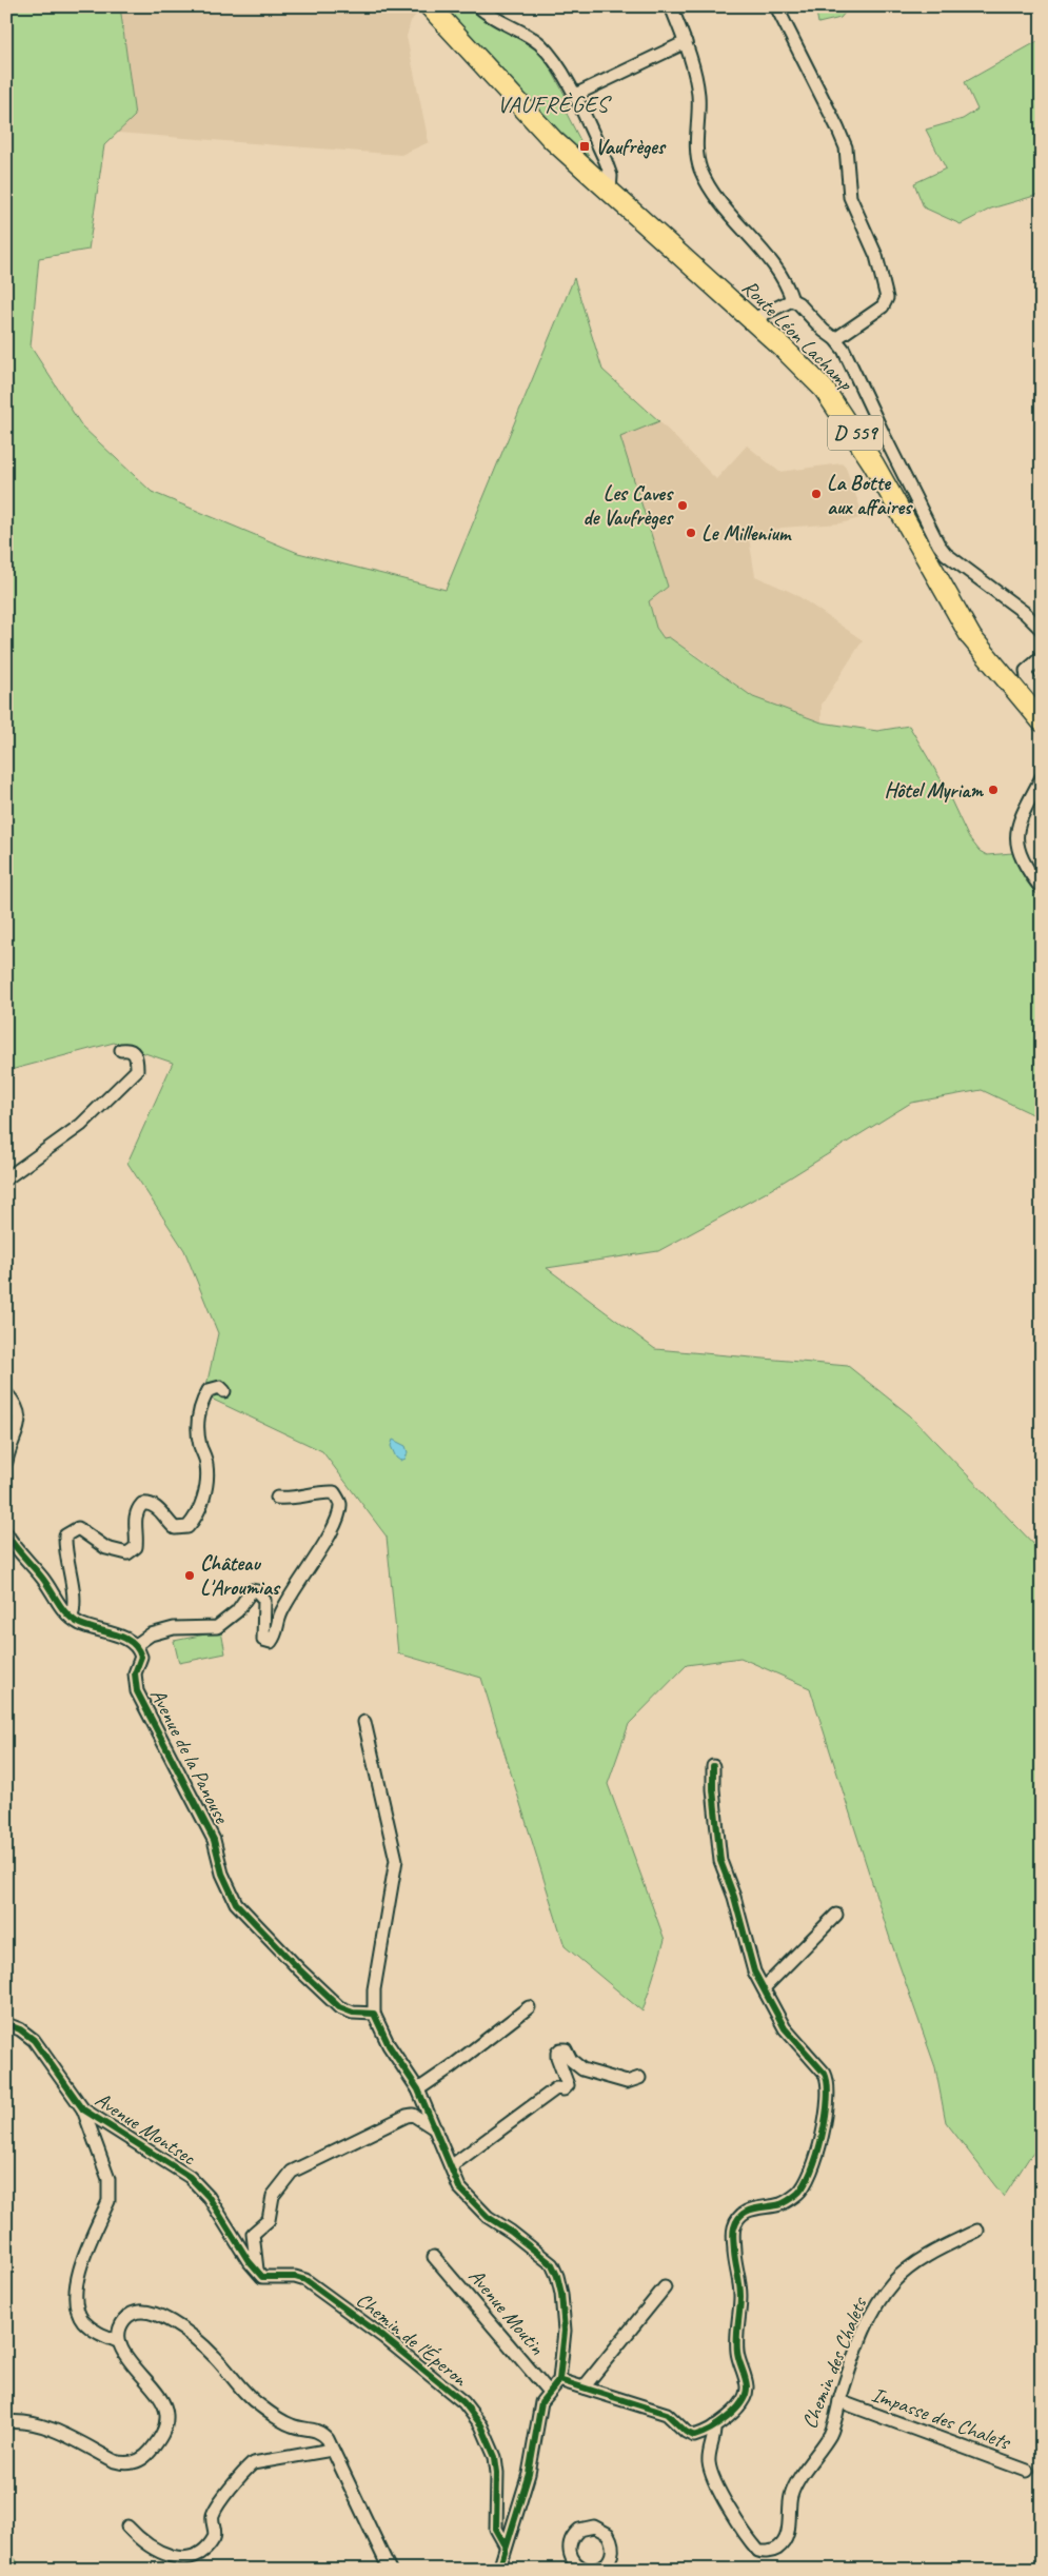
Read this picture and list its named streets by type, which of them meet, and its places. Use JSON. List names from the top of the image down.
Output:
{
  "streets": {
    "main road": ["Route Léon Lachamp", "D 559"],
    "street": [
      "Avenue de la Panouse",
      "Avenue Montsec",
      "Avenue Moutin",
      "Chemin de l'Éperon",
      "Chemin des Chalets",
      "Impasse des Chalets"
    ]
  },
  "crossings": [
    ["Avenue Montsec", "Chemin de l'Éperon"],
    ["Chemin des Chalets", "Impasse des Chalets"]
  ],
  "districts": ["VAUFRÈGES"],
  "places": {
    "transit": ["Vaufrèges"],
    "other": [
      "La Botte aux affaires",
      "Les Caves de Vaufrèges",
      "Le Millenium",
      "Hôtel Myriam",
      "Château L'Aroumias"
    ]
  }
}
